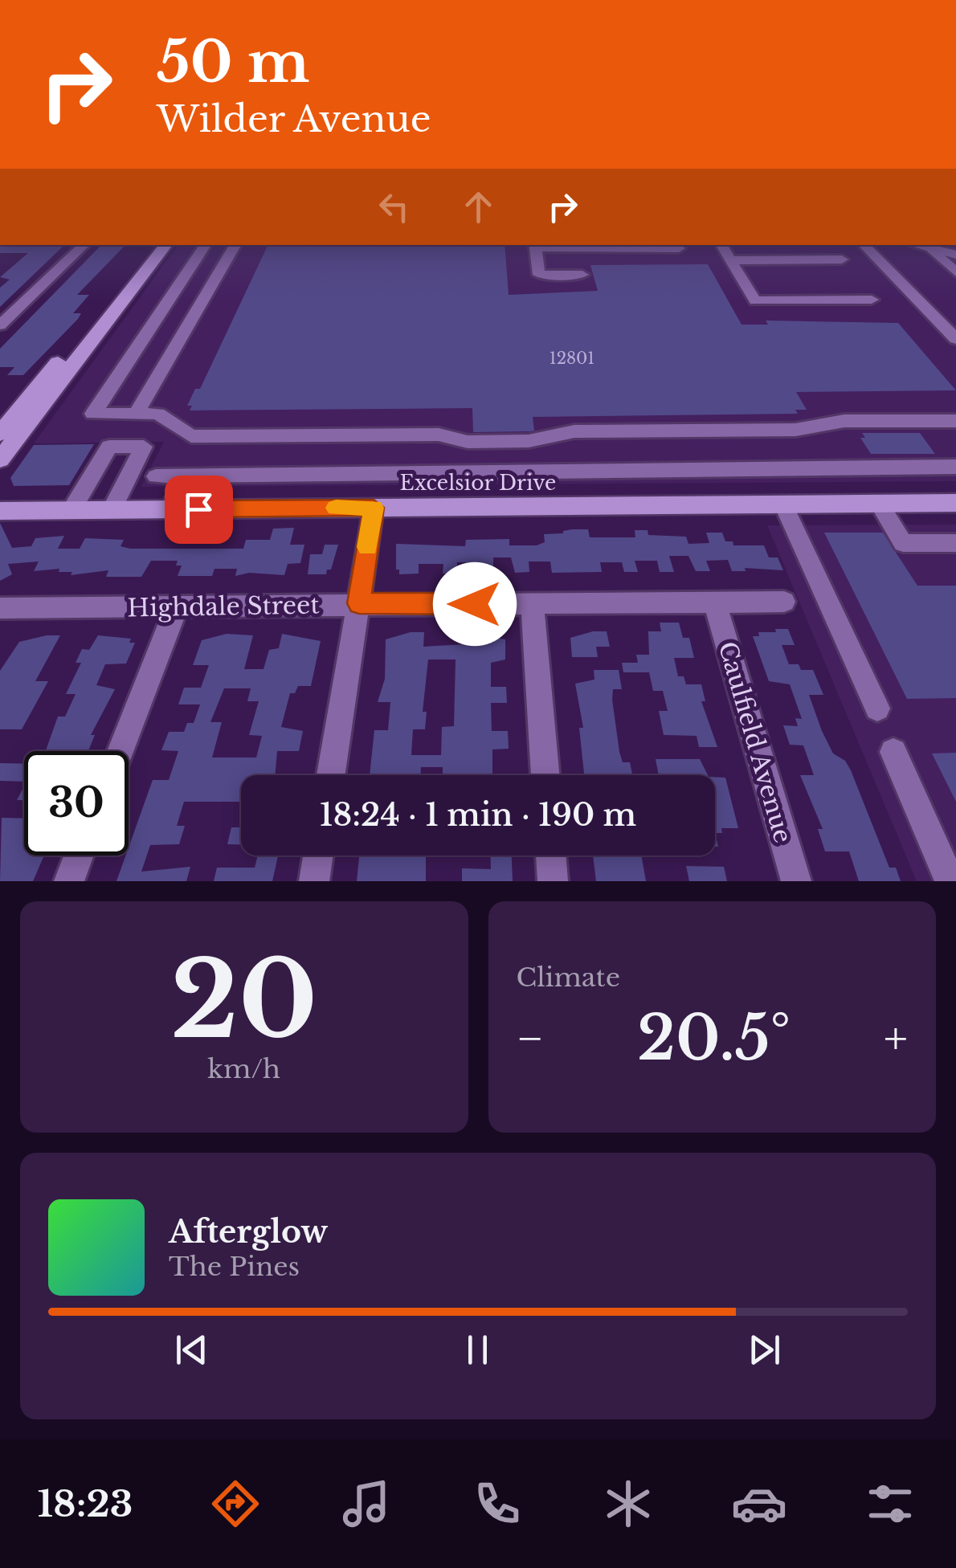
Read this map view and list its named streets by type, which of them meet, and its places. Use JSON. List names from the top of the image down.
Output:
{
  "streets": {
    "main road": ["Excelsior Drive"],
    "street": ["Highdale Street", "Caulfield Avenue"]
  },
  "crossings": [
    ["Highdale Street", "Caulfield Avenue"]
  ],
  "house_numbers": ["12801"],
  "page": {
    "turn": ["50 m", "Wilder Avenue"],
    "limit": "30",
    "trip": "18:24 · 1 min · 190 m",
    "tile": [
      ["20", "km/h"],
      "Climate"
    ],
    "heat": ["−", "20.5°", "+"],
    "song": ["Afterglow", "The Pines"],
    "tabs": "18:23"
  }
}
